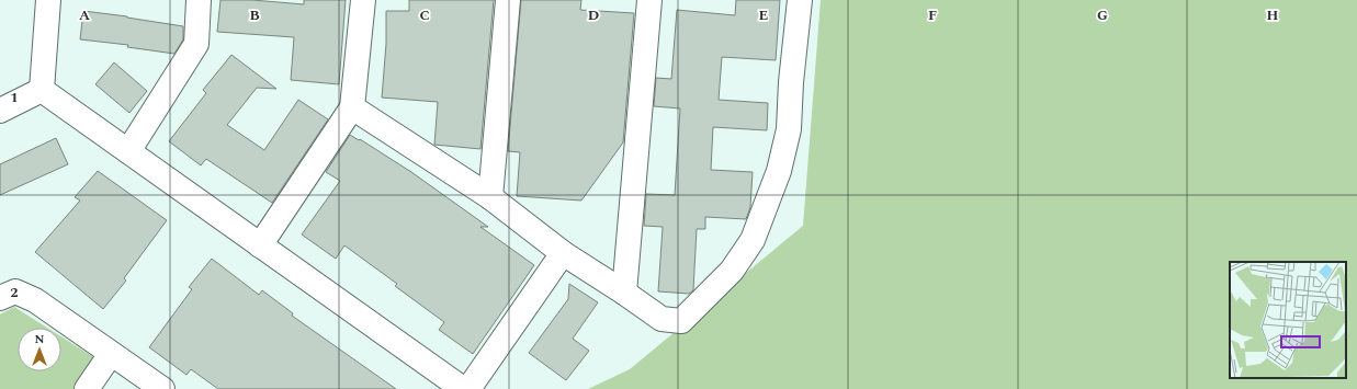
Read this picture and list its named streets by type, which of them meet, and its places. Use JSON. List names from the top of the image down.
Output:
{
  "north": "top",
  "grid": {
    "columns": [
      "A",
      "B",
      "C",
      "D",
      "E",
      "F",
      "G",
      "H"
    ],
    "rows": ["1", "2"]
  }
}
